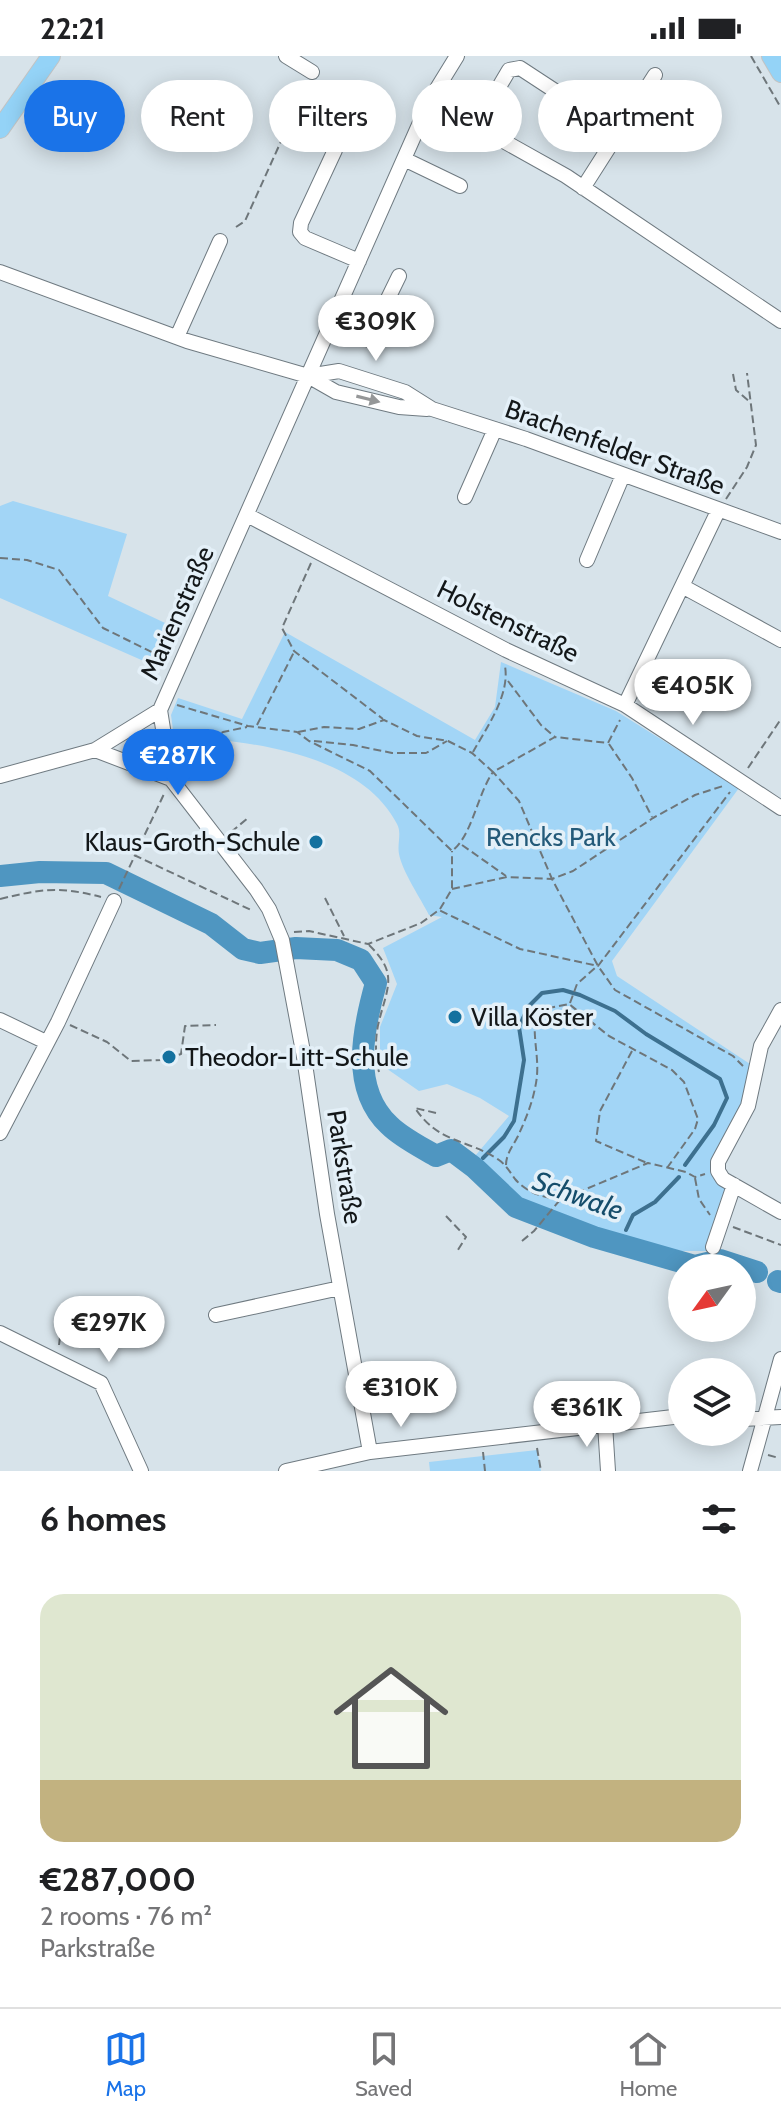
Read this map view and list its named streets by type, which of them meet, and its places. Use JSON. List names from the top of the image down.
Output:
{
  "streets": {
    "street": [
      "Brachenfelder Straße",
      "Marienstraße",
      "Holstenstraße",
      "Parkstraße"
    ]
  },
  "crossings": [
    ["Brachenfelder Straße", "Marienstraße"],
    ["Marienstraße", "Holstenstraße"]
  ],
  "water": ["Schwale"],
  "parks": ["Rencks Park"],
  "places": ["Klaus-Groth-Schule", "Villa Köster", "Theodor-Litt-Schule"],
  "north": "bottom left",
  "page": {
    "status": "22:21",
    "chip": [
      "Buy",
      "Rent",
      "Filters",
      "New",
      "Apartment"
    ],
    "price": [
      "€309K",
      "€405K",
      "€287K",
      "€297K",
      "€310K",
      "€361K"
    ],
    "heading": "6 homes",
    "list": [
      {
        "name": "€287,000",
        "note": "2 rooms · 76 m² · Parkstraße"
      }
    ],
    "tabs": ["Map", "Saved", "Home"]
  }
}
